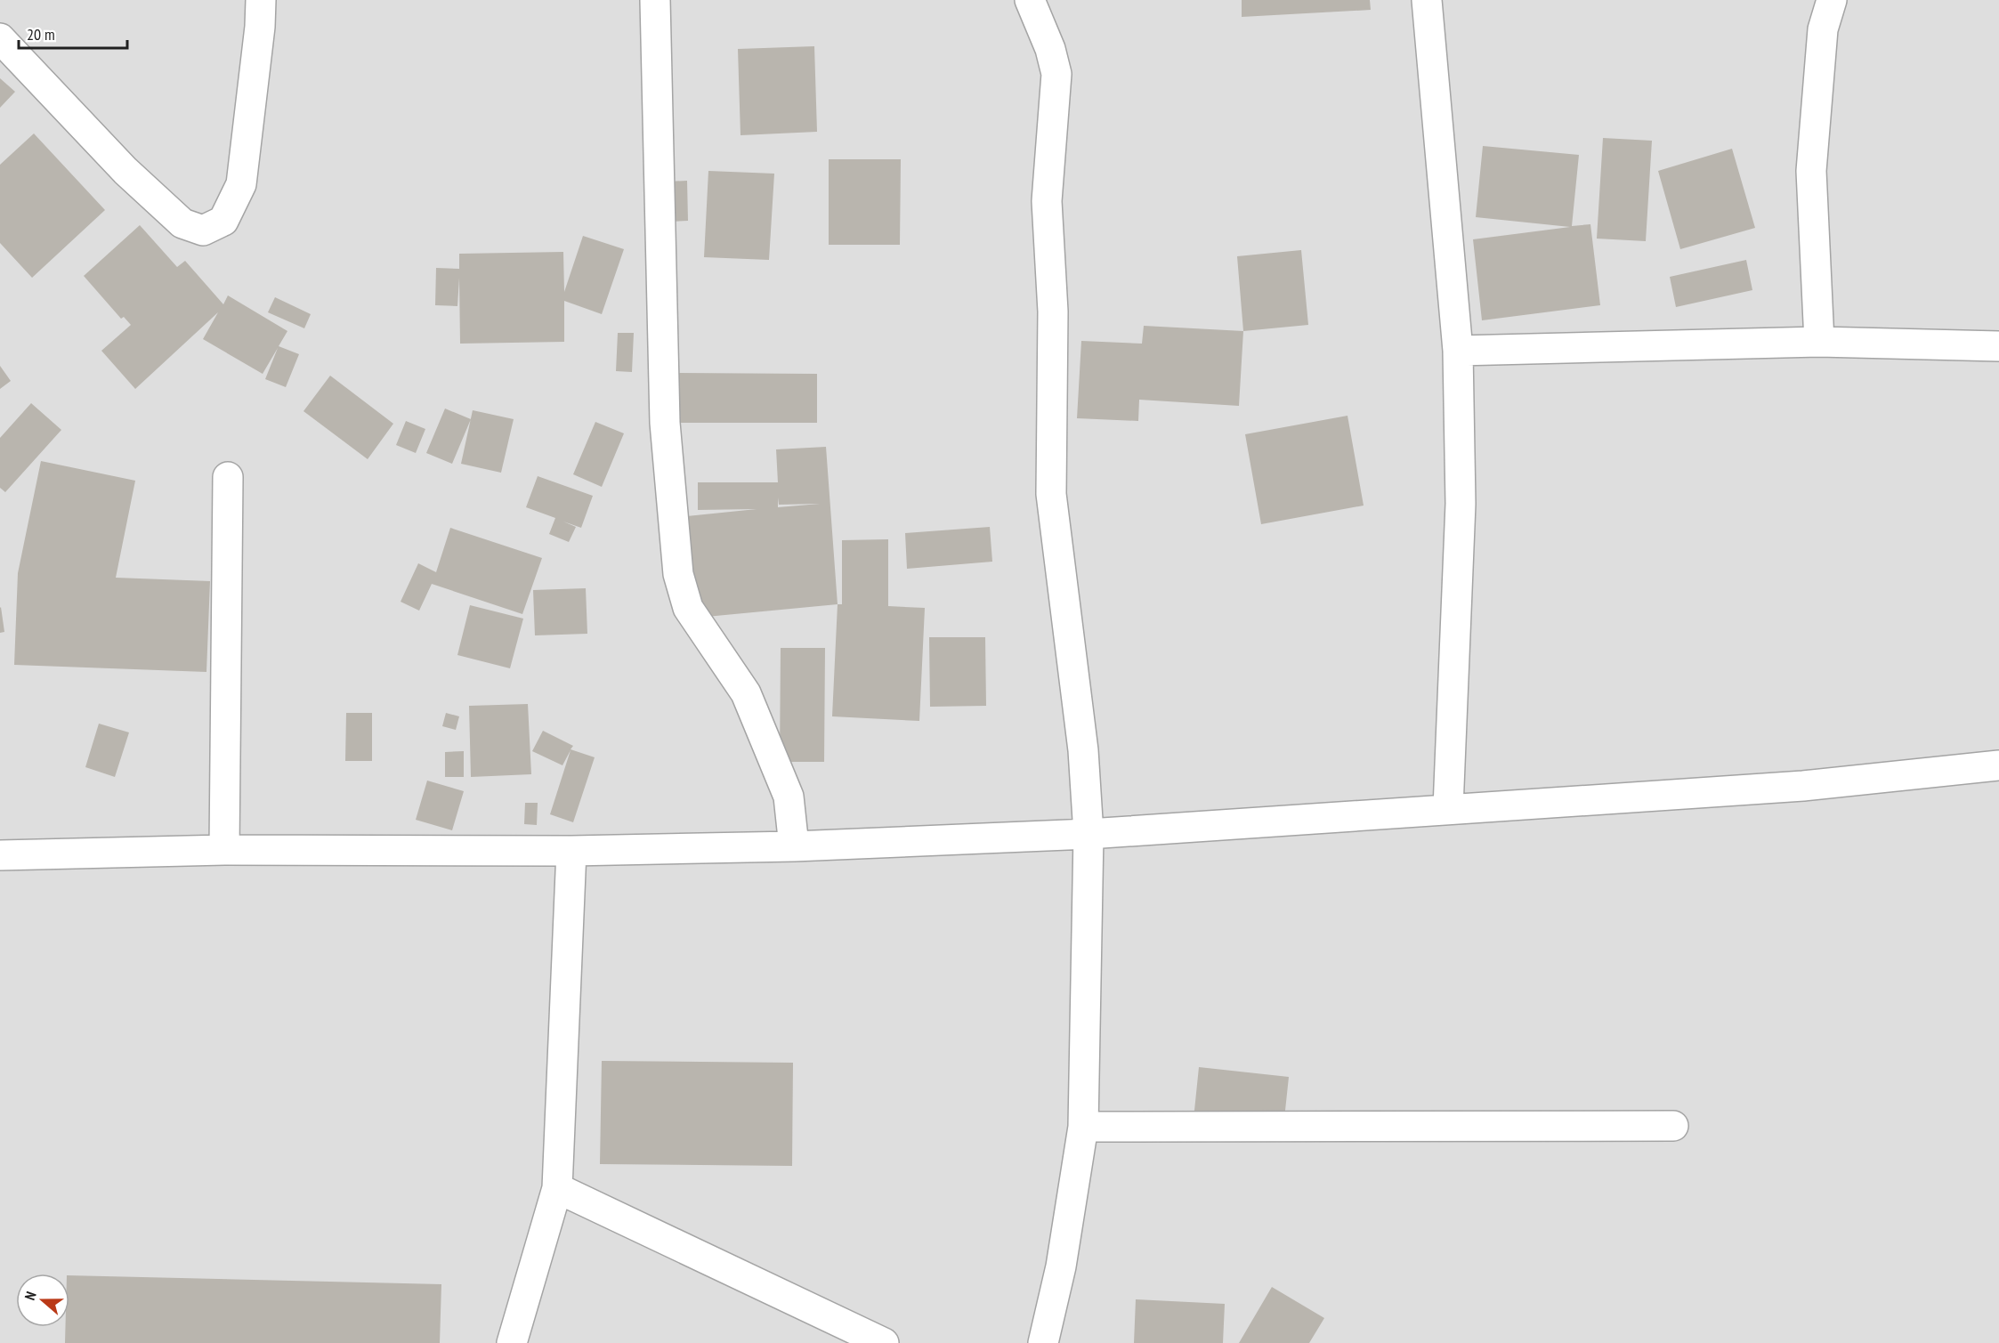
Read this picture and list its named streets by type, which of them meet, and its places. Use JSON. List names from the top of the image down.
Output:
{
  "scale_bar": "20 m",
  "north": "left"
}
